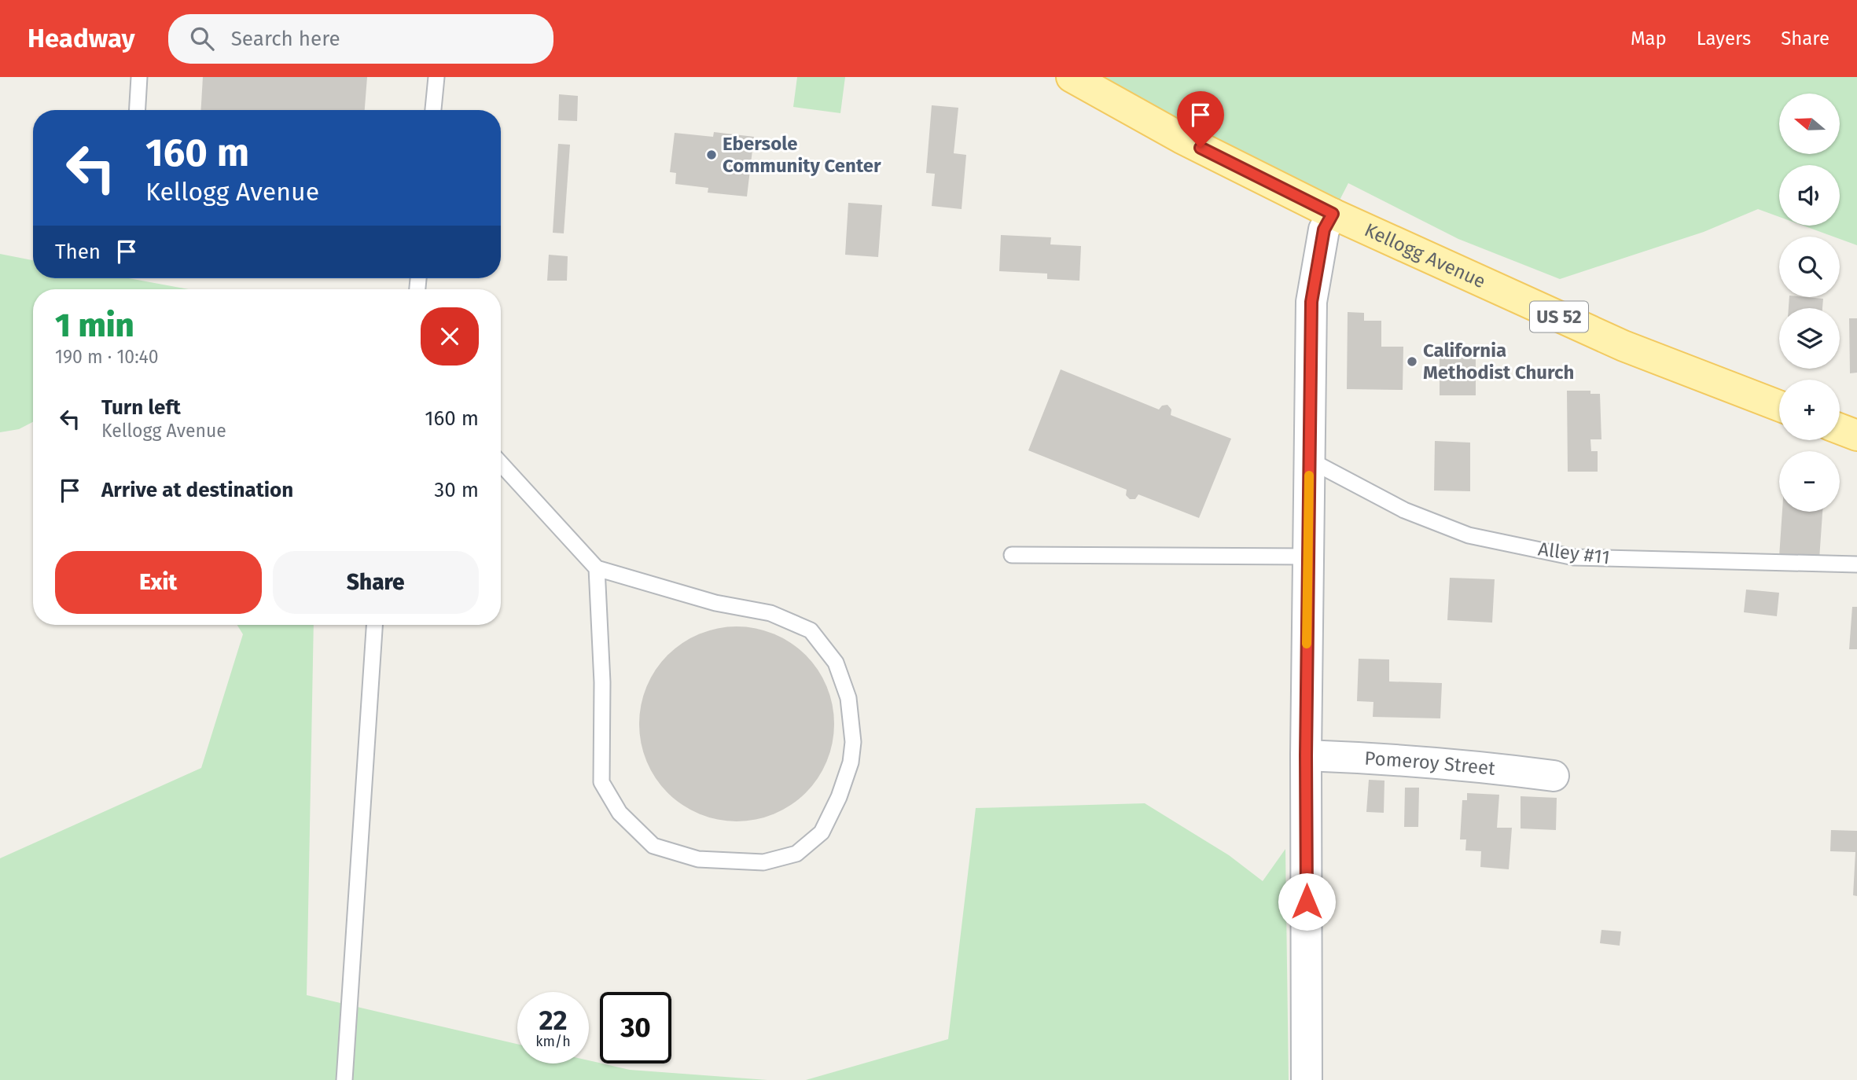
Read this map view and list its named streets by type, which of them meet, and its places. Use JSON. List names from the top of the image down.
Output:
{
  "streets": {
    "main road": ["Kellogg Avenue", "US 52"],
    "street": ["Pomeroy Street"],
    "lane": ["Alley #11"]
  },
  "places": ["Ebersole Community Center", "California Methodist Church"],
  "north": "left",
  "page": {
    "header": "Headway",
    "search": "Search here",
    "nav": ["Map", "Layers", "Share"],
    "map_buttons": ["+", "−"],
    "turn": ["160 m", "Kellogg Avenue"],
    "then": "Then",
    "heading": ["1 min", "190 m · 10:40"],
    "list": [
      {
        "name": "Turn left",
        "note": "Kellogg Avenue",
        "value": "160 m"
      },
      {
        "name": "Arrive at destination",
        "value": "30 m"
      }
    ],
    "buttons": ["Exit", "Share"],
    "speed": "22 km/h",
    "limit": "30"
  }
}
